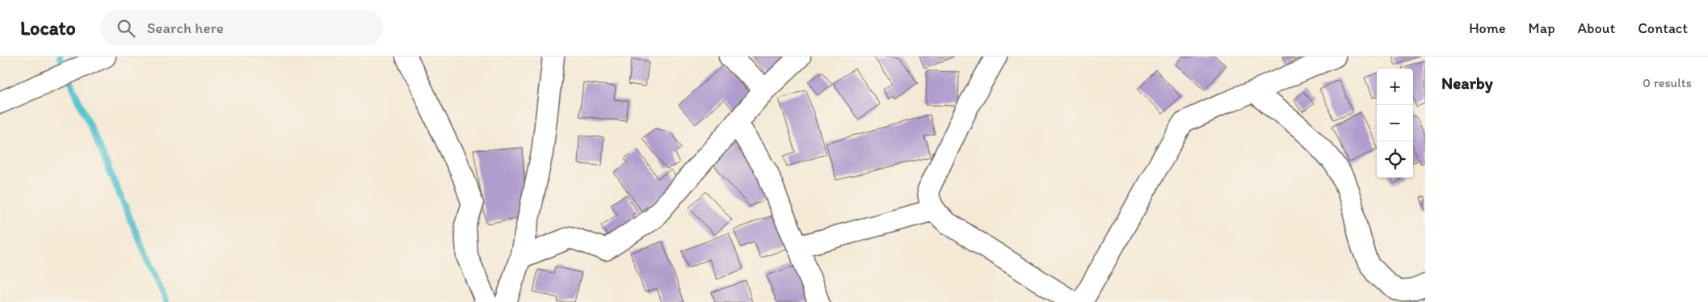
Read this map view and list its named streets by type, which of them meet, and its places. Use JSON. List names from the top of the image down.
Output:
{
  "page": {
    "header": "Locato",
    "search": "Search here",
    "nav": [
      "Home",
      "Map",
      "About",
      "Contact"
    ],
    "heading": ["Nearby", "0 results"],
    "map_buttons": ["+", "−"]
  }
}
